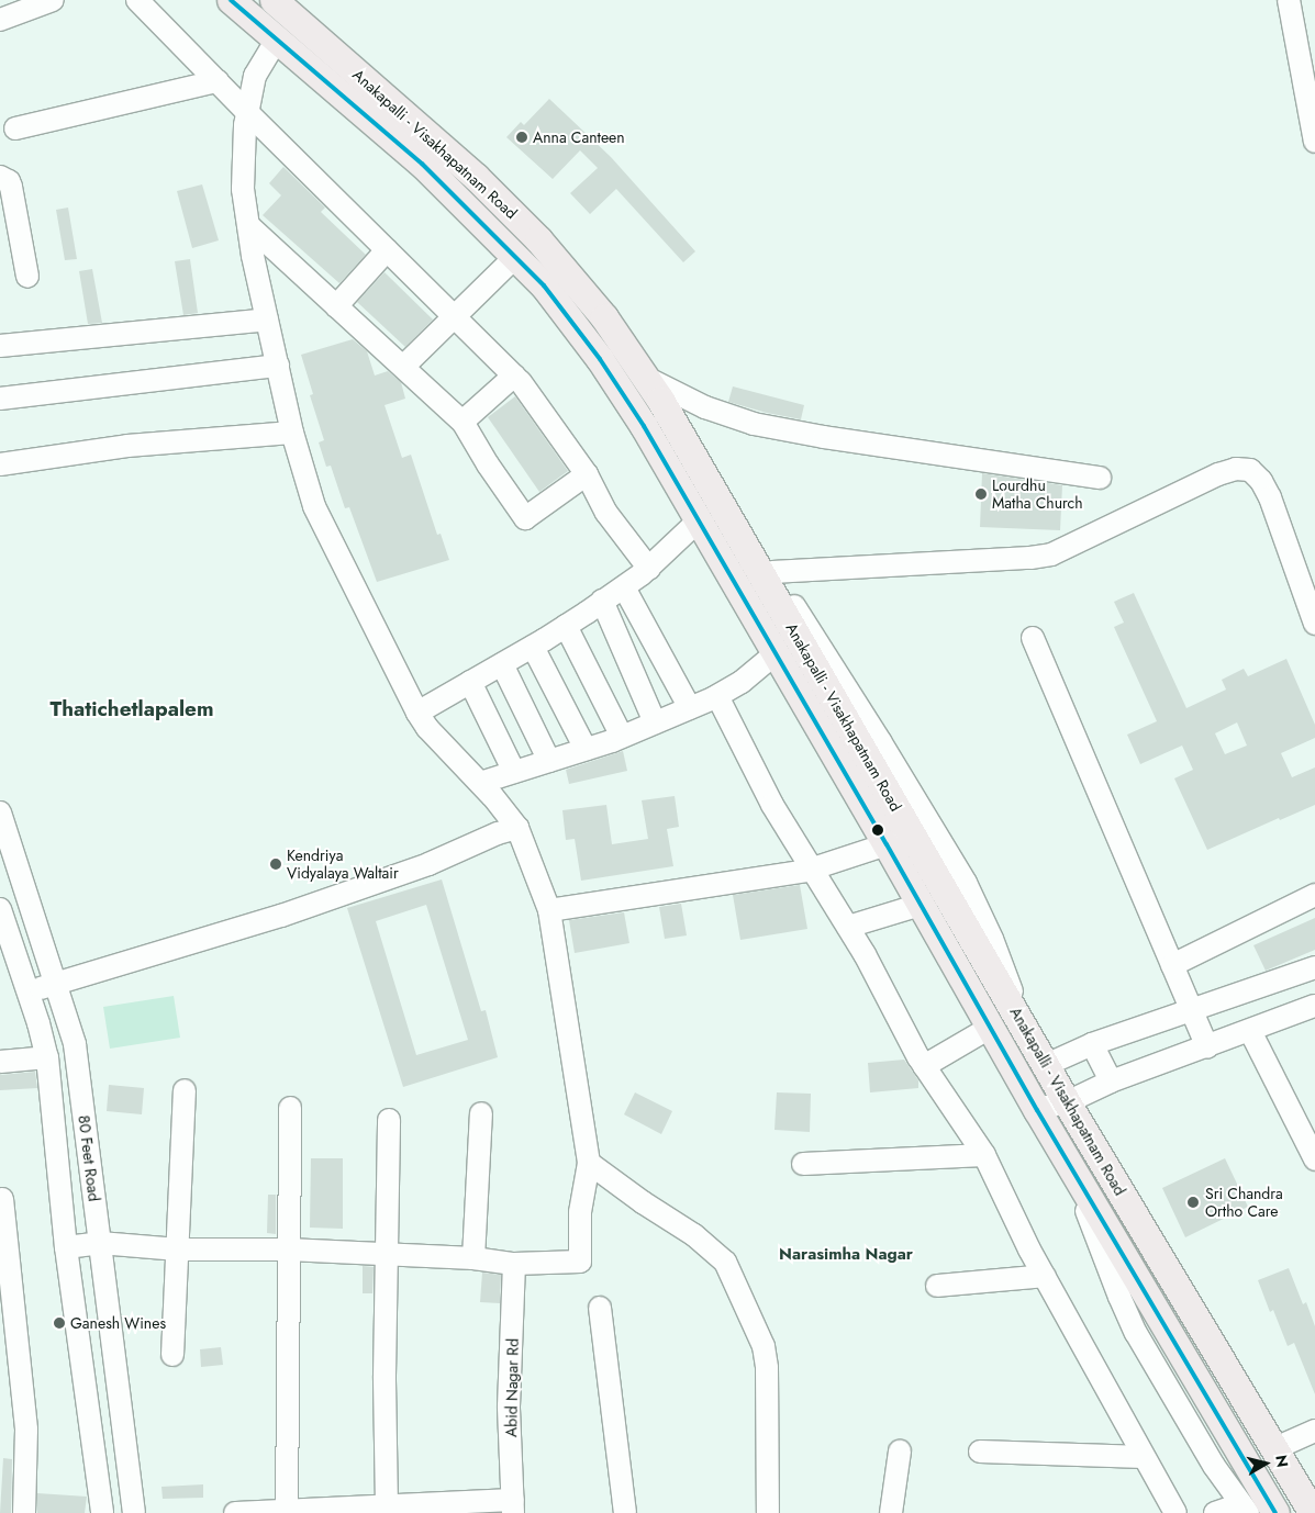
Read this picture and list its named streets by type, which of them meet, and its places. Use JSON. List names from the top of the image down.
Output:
{
  "streets": {
    "main road": ["Anakapalli - Visakhapatnam Road"],
    "street": ["80 Feet Road", "Abid Nagar Rd"]
  },
  "districts": ["Thatichetlapalem", "Narasimha Nagar"],
  "places": [
    "Anna Canteen",
    "Lourdhu Matha Church",
    "Kendriya Vidyalaya Waltair",
    "Sri Chandra Ortho Care",
    "Ganesh Wines"
  ],
  "north": "right"
}
